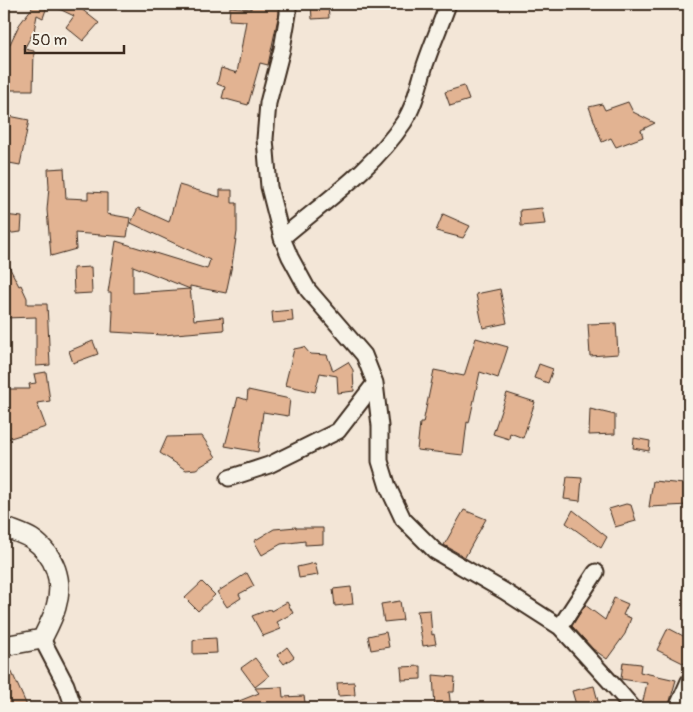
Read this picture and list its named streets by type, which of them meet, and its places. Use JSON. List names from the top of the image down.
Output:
{
  "scale_bar": "50 m"
}
